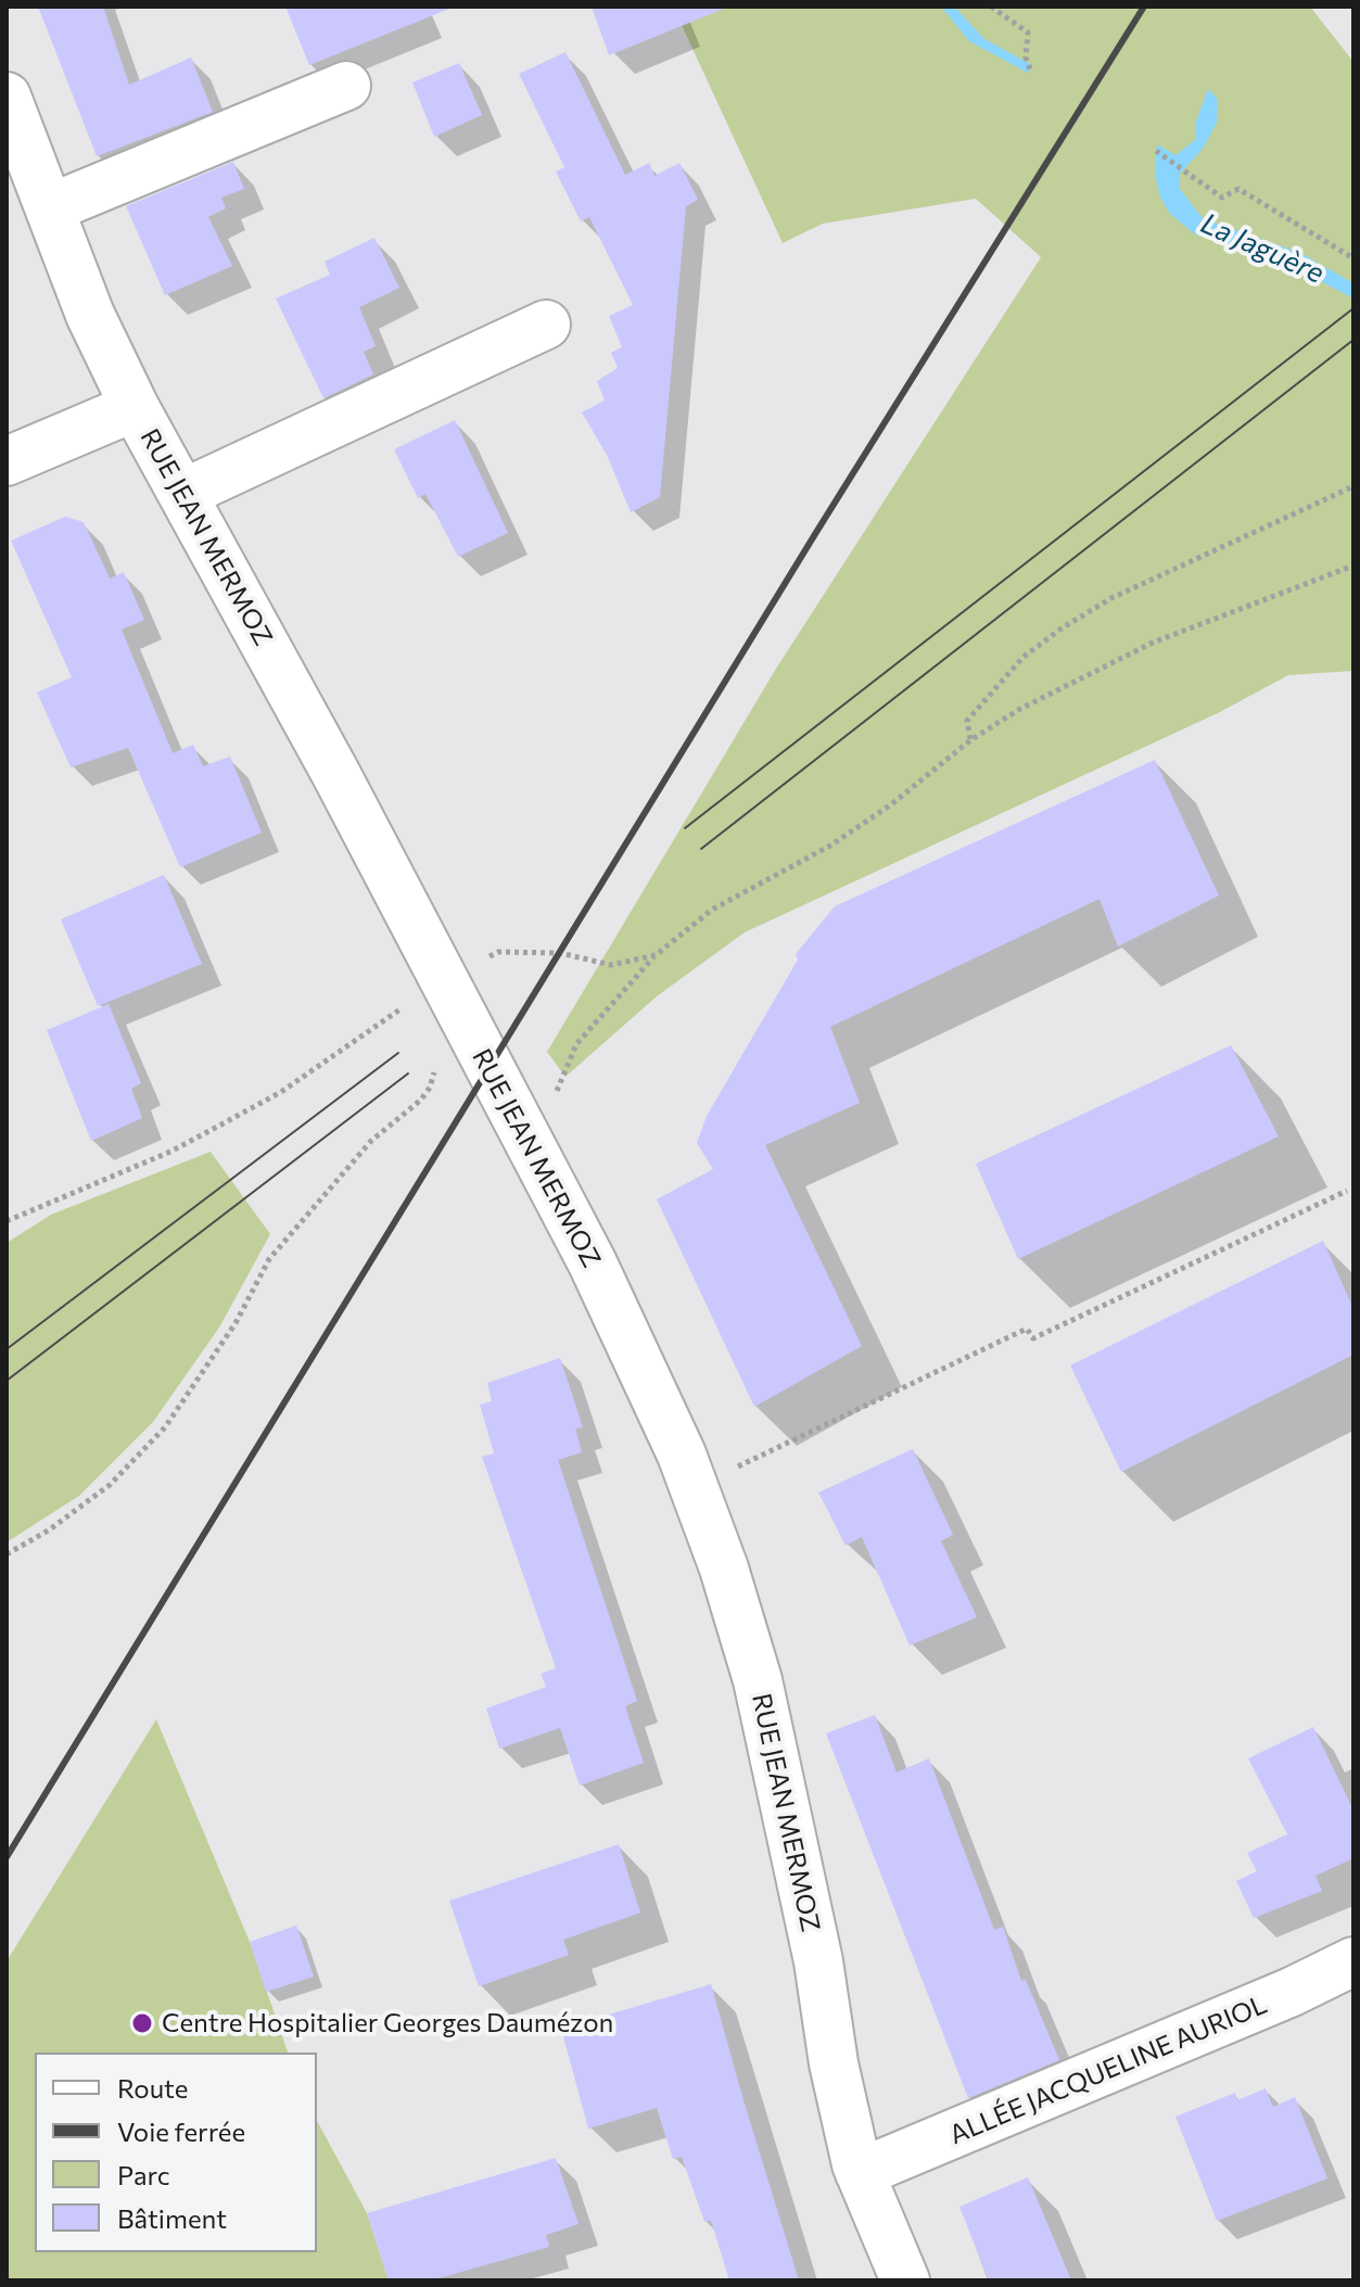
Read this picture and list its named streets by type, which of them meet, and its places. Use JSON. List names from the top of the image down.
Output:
{
  "streets": {
    "street": ["RUE JEAN MERMOZ", "ALLÉE JACQUELINE AURIOL"]
  },
  "crossings": [
    ["RUE JEAN MERMOZ", "ALLÉE JACQUELINE AURIOL"]
  ],
  "water": ["La Jaguère"],
  "places": ["Centre Hospitalier Georges Daumézon"],
  "legend": [
    "Route",
    "Voie ferrée",
    "Parc",
    "Bâtiment"
  ]
}
